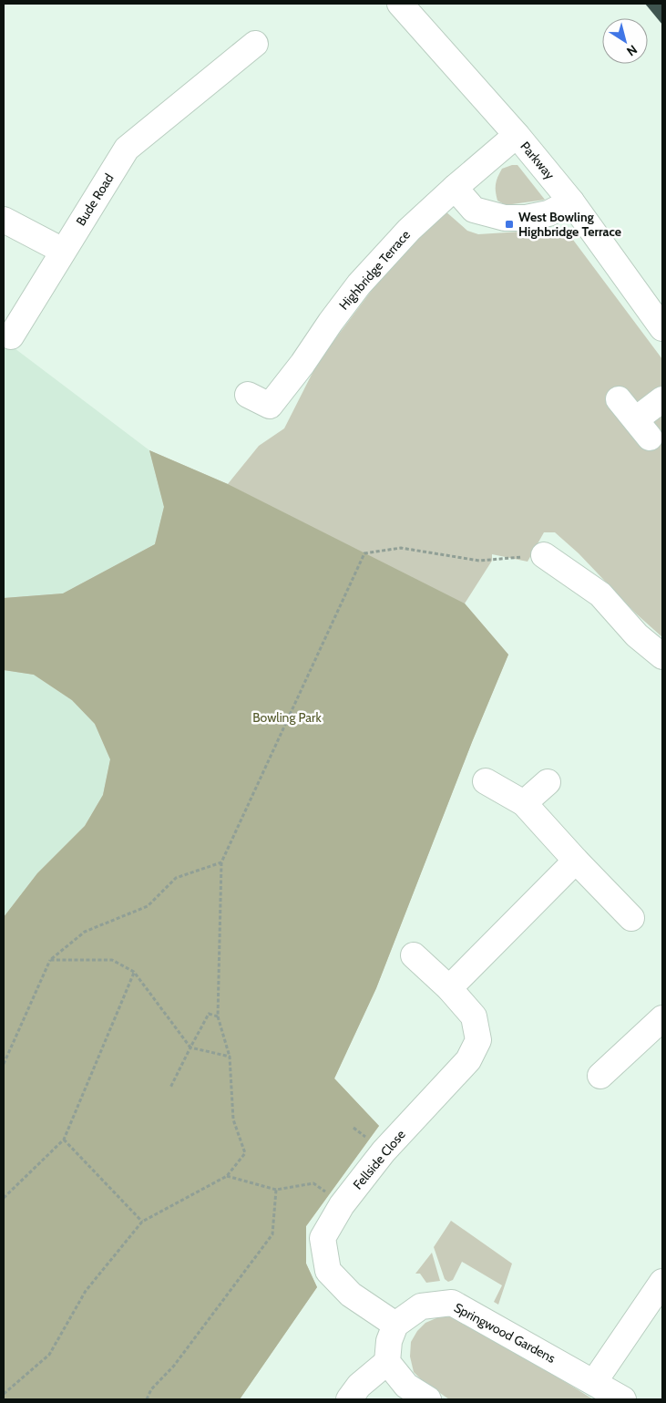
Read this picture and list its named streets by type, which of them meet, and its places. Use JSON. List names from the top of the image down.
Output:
{
  "streets": {
    "street": [
      "Parkway",
      "Bude Road",
      "Highbridge Terrace",
      "Fellside Close",
      "Springwood Gardens"
    ]
  },
  "crossings": [
    ["Parkway", "Highbridge Terrace"],
    ["Fellside Close", "Springwood Gardens"]
  ],
  "parks": ["Bowling Park"],
  "places": {
    "transit": ["West Bowling Highbridge Terrace"]
  },
  "north": "bottom right"
}
